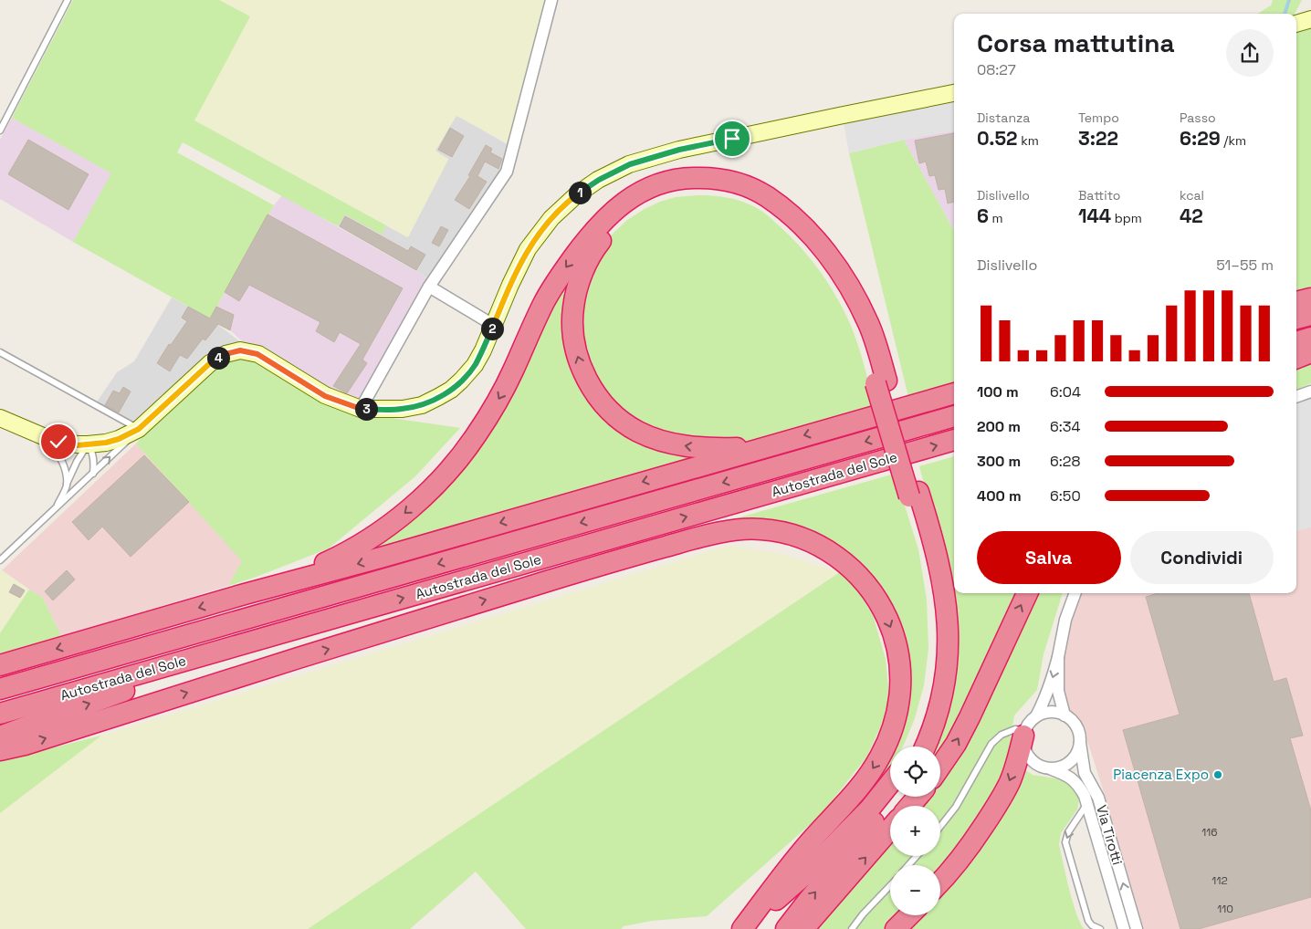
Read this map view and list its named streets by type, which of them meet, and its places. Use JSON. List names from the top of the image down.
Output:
{
  "streets": {
    "highway": ["Autostrada del Sole"],
    "street": ["Via Tirotti"]
  },
  "places": ["Piacenza Expo"],
  "house_numbers": ["116", "112", "110"],
  "page": {
    "heading": ["Corsa mattutina", "08:27"],
    "stats": [
      ["Distanza", "0.52 km"],
      ["Tempo", "3:22"],
      ["Passo", "6:29 /km"],
      ["Dislivello", "6 m"],
      ["Battito", "144 bpm"],
      ["kcal", "42"]
    ],
    "pins": [
      "1",
      "2",
      "4",
      "3"
    ],
    "chart": ["Dislivello", "51–55 m"],
    "list": [
      {
        "name": "100 m",
        "note": "6:04"
      },
      {
        "name": "200 m",
        "note": "6:34"
      },
      {
        "name": "300 m",
        "note": "6:28"
      },
      {
        "name": "400 m",
        "note": "6:50"
      }
    ],
    "buttons": ["Salva", "Condividi"],
    "map_buttons": ["+", "−"]
  }
}
